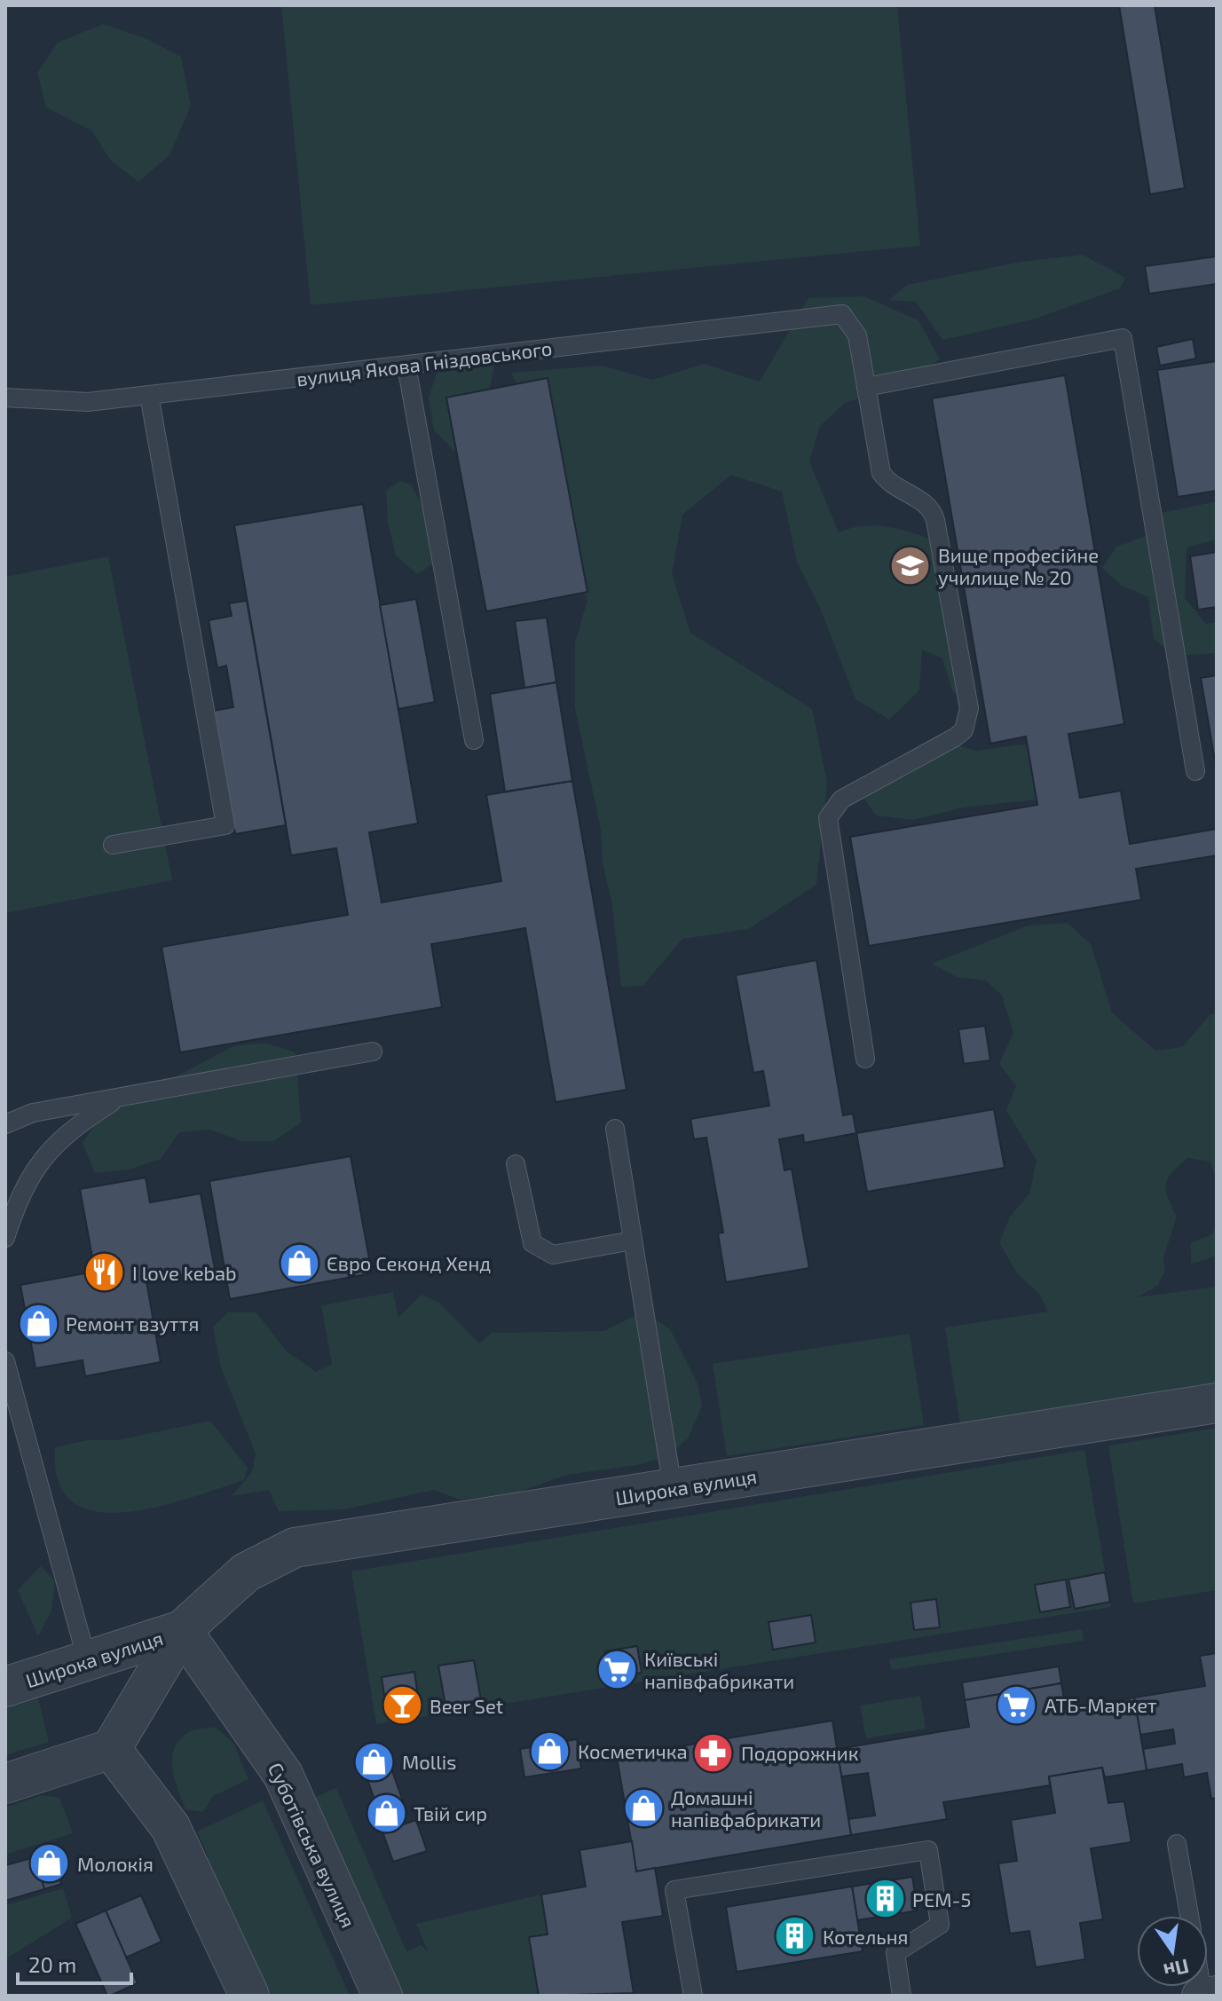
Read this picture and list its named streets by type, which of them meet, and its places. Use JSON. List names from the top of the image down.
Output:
{
  "streets": {
    "street": ["Широка вулиця", "Суботівська вулиця"],
    "lane": ["вулиця Якова Гніздовського"]
  },
  "crossings": [
    ["Широка вулиця", "Суботівська вулиця"]
  ],
  "places": {
    "school or university": ["Вище професійне училище № 20"],
    "shop": [
      "Євро Секонд Хенд",
      "Ремонт взуття",
      "Косметичка",
      "Mollis",
      "Домашні напівфабрикати",
      "Твій сир",
      "Молокія"
    ],
    "restaurant": ["I love kebab"],
    "supermarket": ["Київські напівфабрикати", "АТБ-Маркет"],
    "bar": ["Beer Set"],
    "pharmacy": ["Подорожник"],
    "building": ["РЕМ-5", "Котельня"]
  },
  "scale_bar": "20 m",
  "north": "bottom"
}
